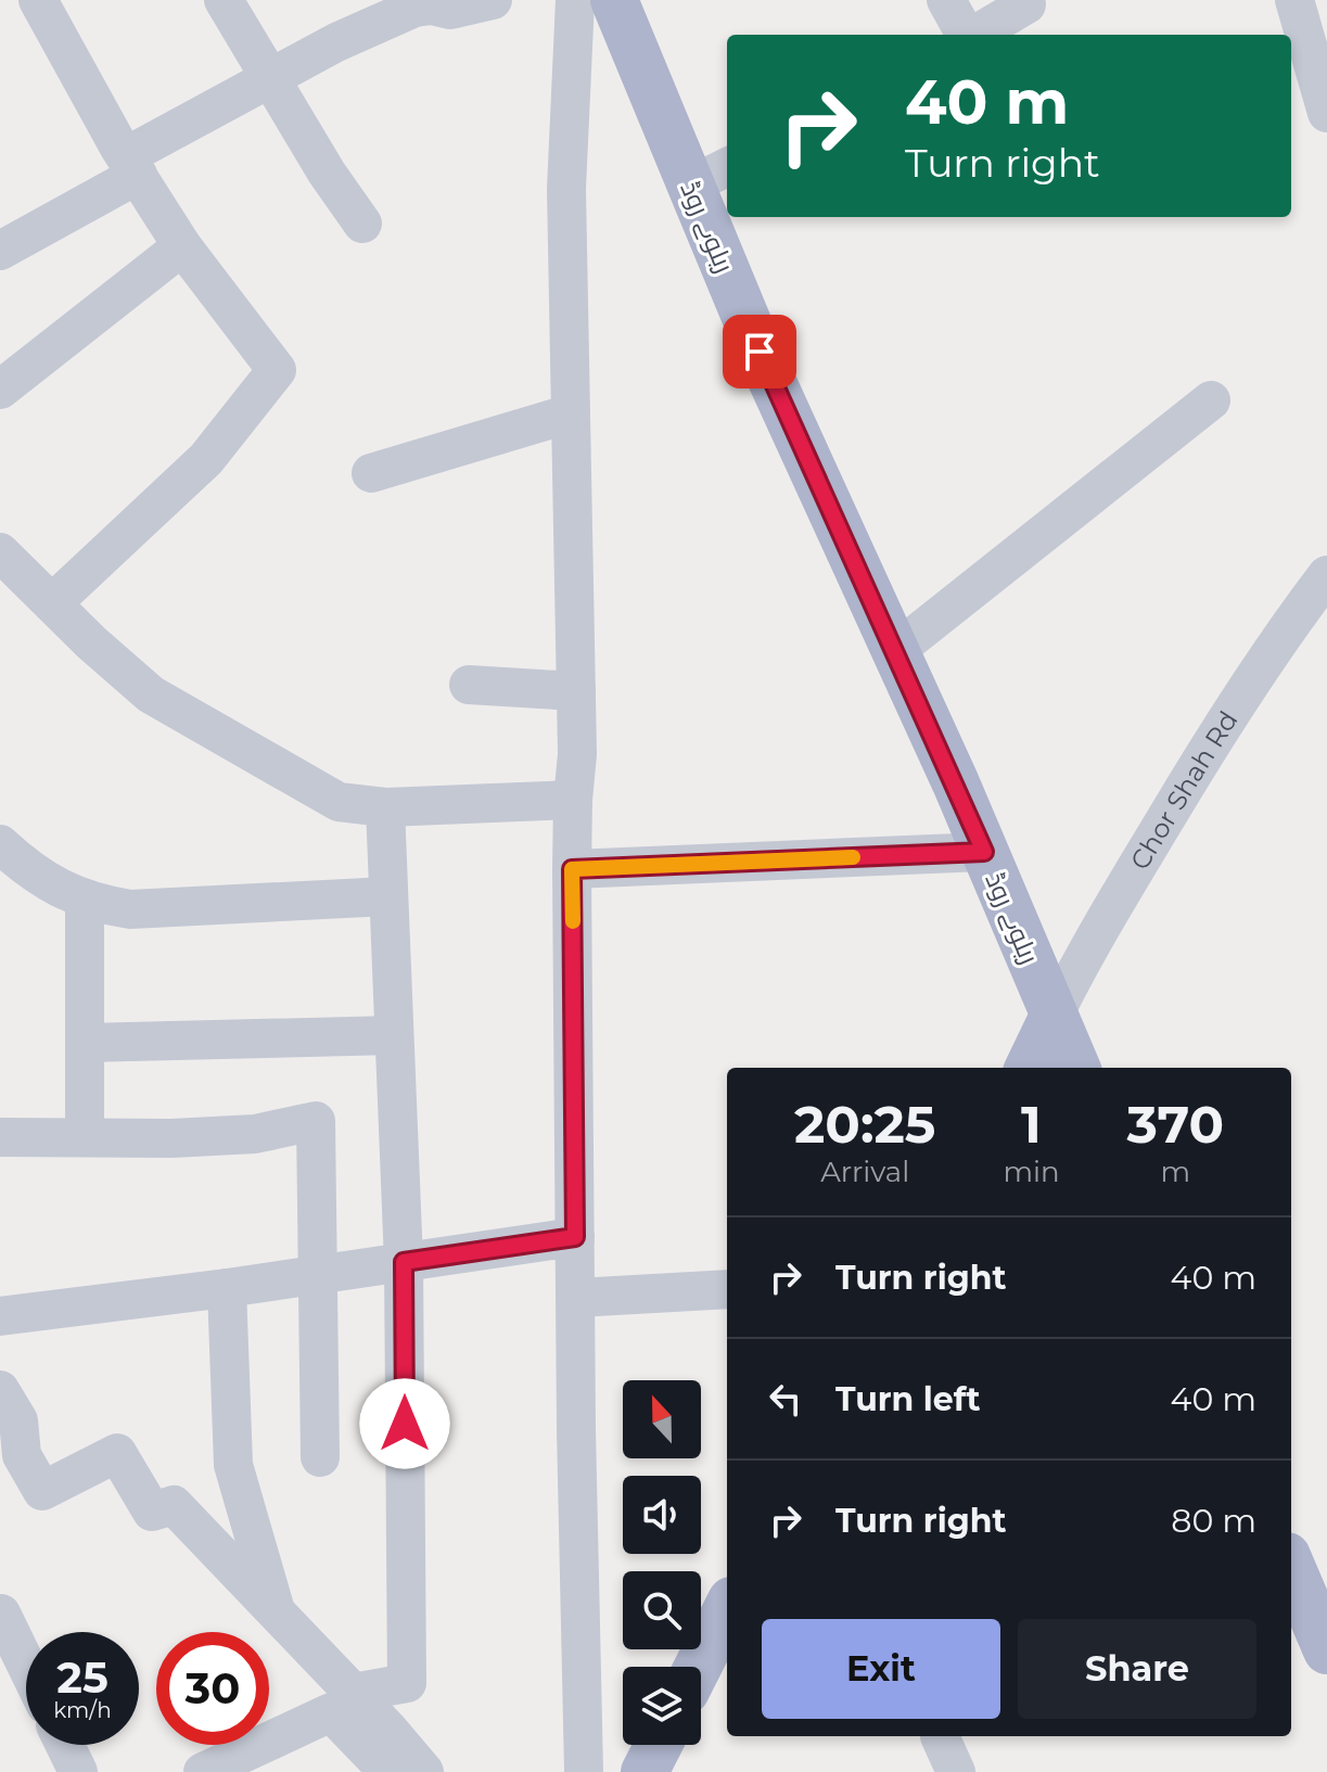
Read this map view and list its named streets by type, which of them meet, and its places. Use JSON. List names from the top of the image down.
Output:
{
  "streets": {
    "main road": ["ریلوے روڈ"],
    "street": ["Chor Shah Rd"]
  },
  "crossings": [
    ["ریلوے روڈ", "Chor Shah Rd"]
  ],
  "north": "top",
  "page": {
    "turn": ["40 m", "Turn right"],
    "eta": [
      "20:25",
      "Arrival",
      "1",
      "min",
      "370",
      "m"
    ],
    "list": [
      {
        "name": "Turn right",
        "value": "40 m"
      },
      {
        "name": "Turn left",
        "value": "40 m"
      },
      {
        "name": "Turn right",
        "value": "80 m"
      }
    ],
    "buttons": ["Exit", "Share"],
    "speed": "25 km/h",
    "limit": "30"
  }
}
